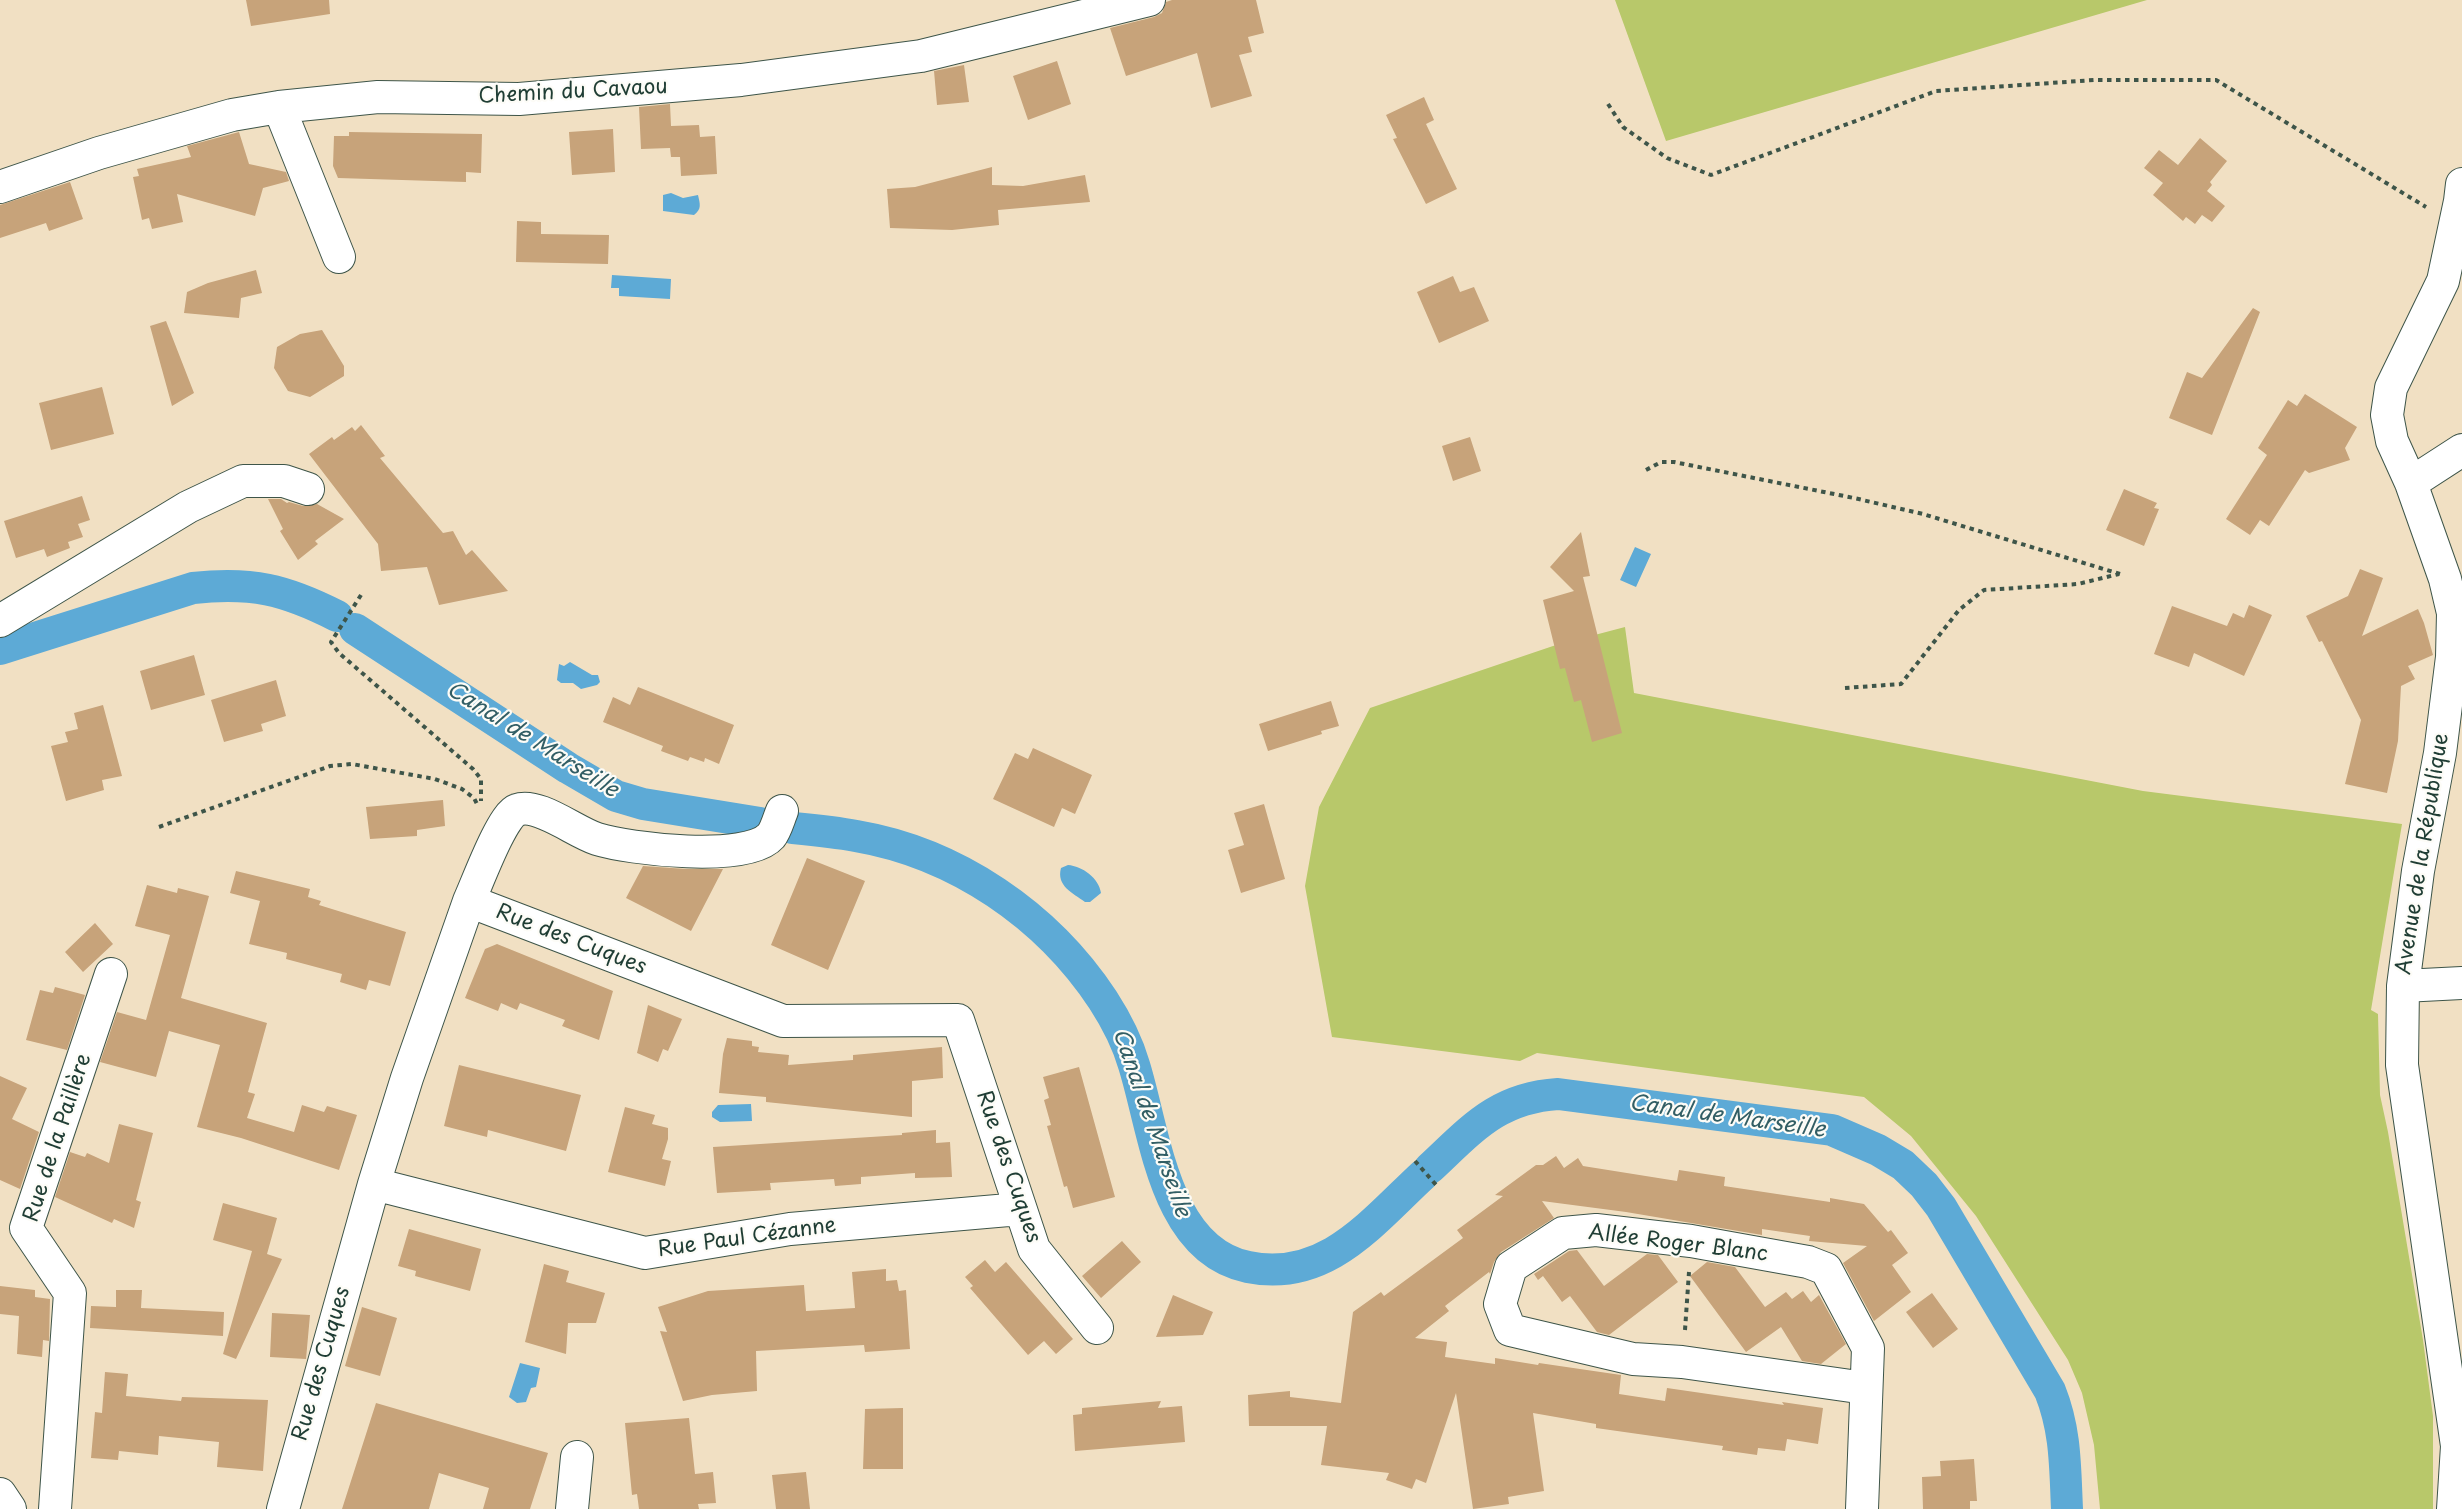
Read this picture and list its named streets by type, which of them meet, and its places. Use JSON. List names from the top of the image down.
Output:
{
  "streets": {
    "street": [
      "Chemin du Cavaou",
      "Avenue de la République",
      "Rue des Cuques",
      "Rue de la Paillère",
      "Rue Paul Cézanne",
      "Allée Roger Blanc"
    ]
  },
  "crossings": [
    ["Rue des Cuques", "Rue Paul Cézanne"]
  ],
  "water": ["Canal de Marseille"]
}
